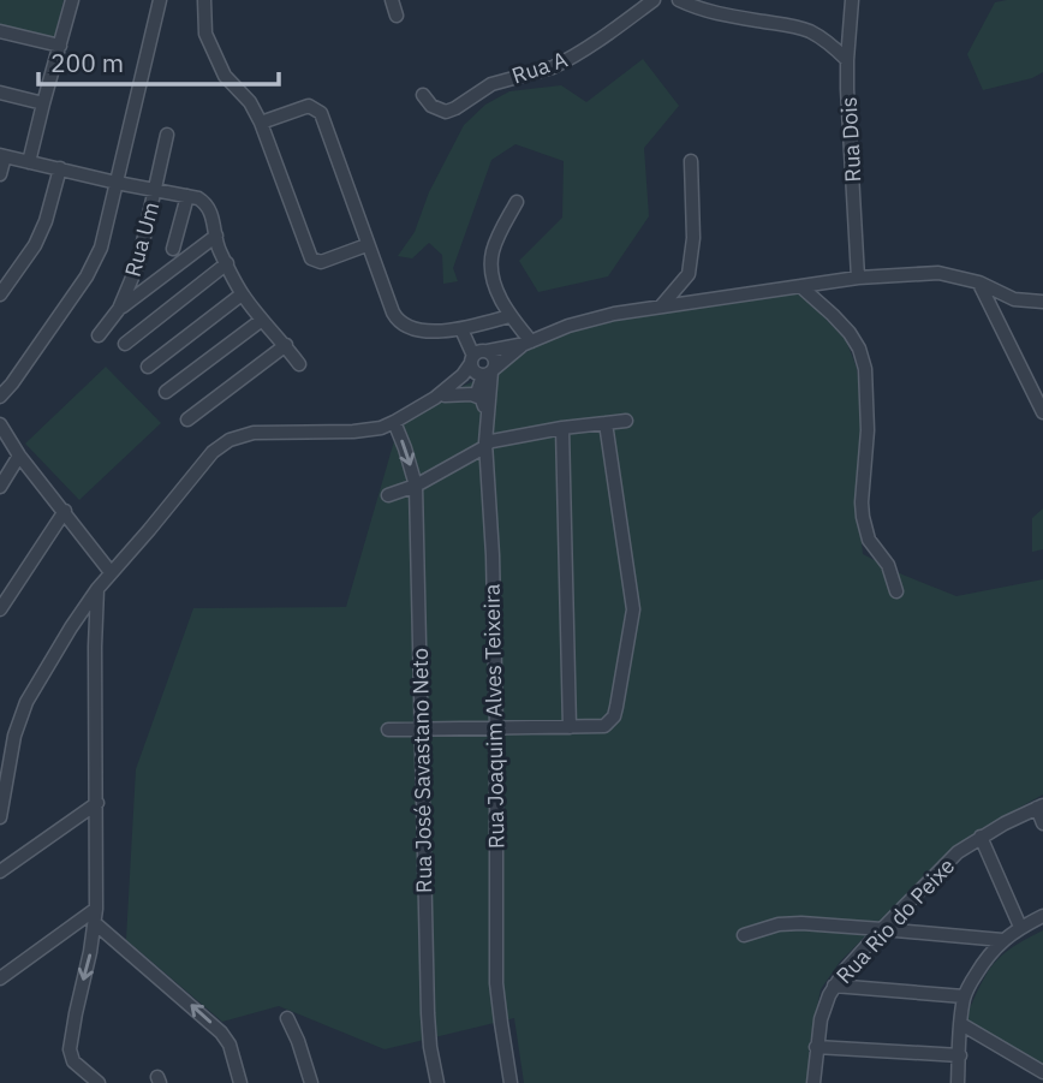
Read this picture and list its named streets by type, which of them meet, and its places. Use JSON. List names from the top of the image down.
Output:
{
  "streets": {
    "street": [
      "Rua A",
      "Rua Dois",
      "Rua Um",
      "Rua Joaquim Alves Teixeira",
      "Rua José Savastano Neto",
      "Rua Rio do Peixe"
    ]
  },
  "scale_bar": "200 m"
}
